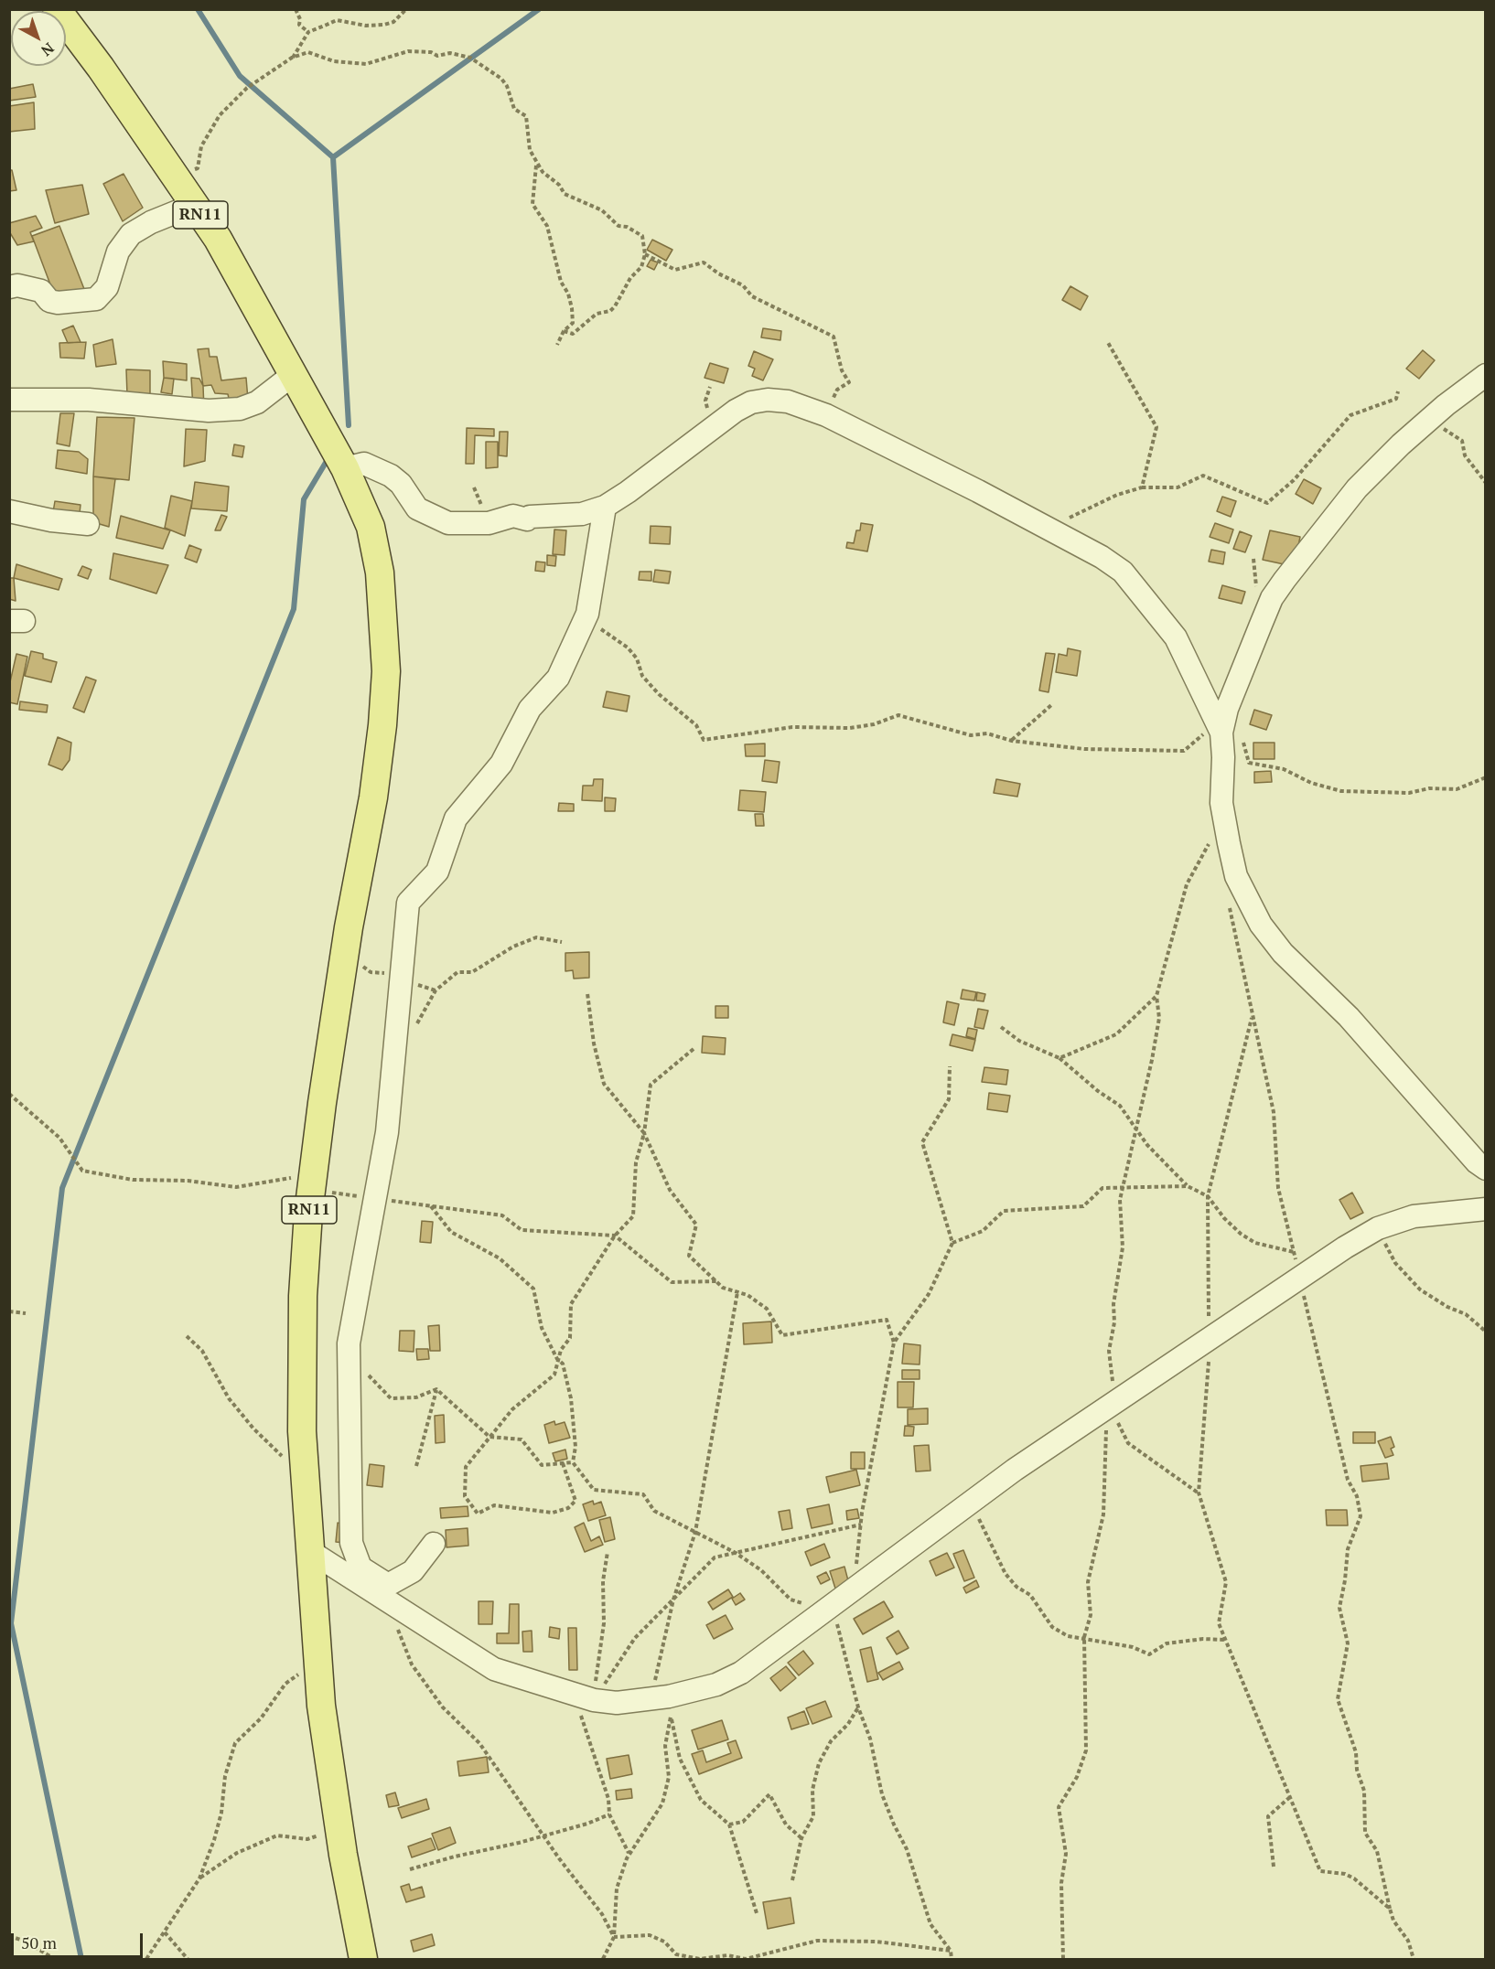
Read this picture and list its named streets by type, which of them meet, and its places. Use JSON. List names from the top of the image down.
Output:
{
  "streets": {
    "main road": ["RN11"]
  },
  "scale_bar": "50 m",
  "north": "bottom right"
}
